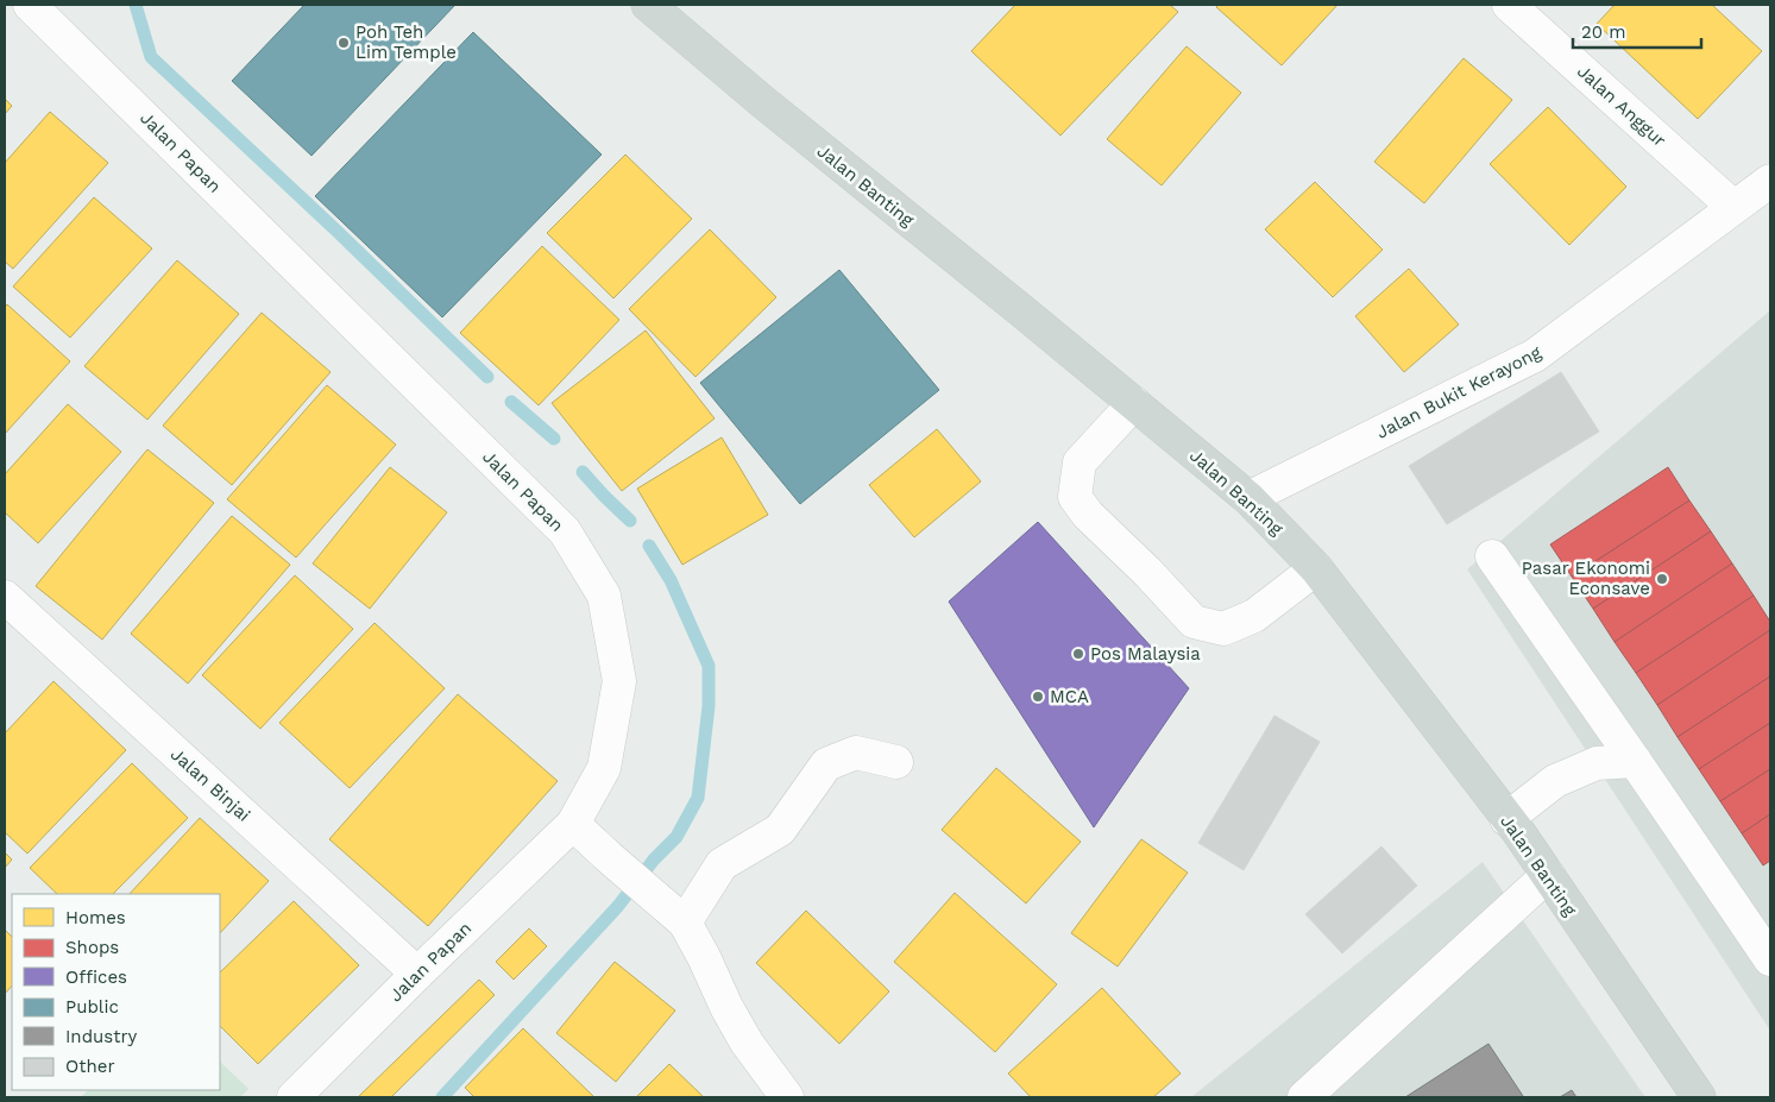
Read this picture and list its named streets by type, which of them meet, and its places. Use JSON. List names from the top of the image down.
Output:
{
  "streets": {
    "main road": ["Jalan Banting"],
    "street": [
      "Jalan Anggur",
      "Jalan Papan",
      "Jalan Bukit Kerayong",
      "Jalan Binjai"
    ]
  },
  "crossings": [
    ["Jalan Anggur", "Jalan Bukit Kerayong"],
    ["Jalan Papan", "Jalan Binjai"],
    ["Jalan Banting", "Jalan Bukit Kerayong"]
  ],
  "places": [
    "Poh Teh Lim Temple",
    "Pasar Ekonomi Econsave",
    "Pos Malaysia",
    "MCA"
  ],
  "legend": [
    "Homes",
    "Shops",
    "Offices",
    "Public",
    "Industry",
    "Other"
  ],
  "scale_bar": "20 m"
}
